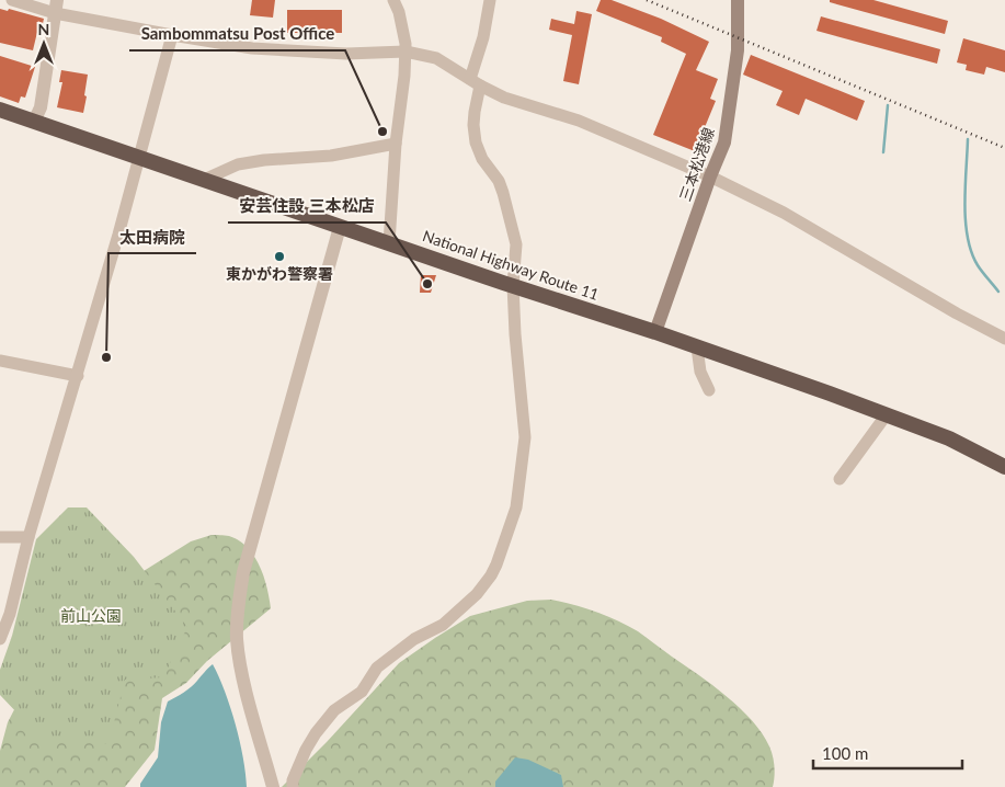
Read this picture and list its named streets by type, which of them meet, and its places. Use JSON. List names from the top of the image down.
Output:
{
  "streets": {
    "highway": ["National Highway Route 11"],
    "main road": ["三本松港線"]
  },
  "crossings": [
    ["三本松港線", "National Highway Route 11"]
  ],
  "parks": ["前山公園"],
  "places": [
    "Sambommatsu Post Office",
    "東かがわ警察署",
    "安芸住設 三本松店",
    "太田病院"
  ],
  "scale_bar": "100 m",
  "north": "top"
}
